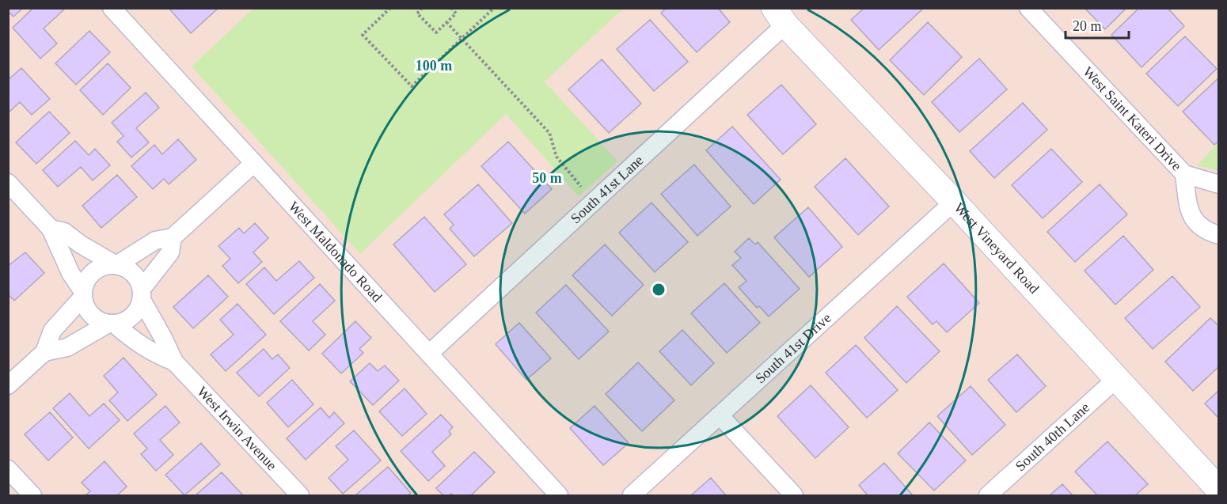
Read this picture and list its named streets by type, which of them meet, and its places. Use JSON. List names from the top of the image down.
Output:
{
  "streets": {
    "street": [
      "West Saint Kateri Drive",
      "South 41st Lane",
      "West Vineyard Road",
      "West Maldonado Road",
      "South 41st Drive",
      "West Irwin Avenue",
      "South 40th Lane"
    ]
  },
  "crossings": [
    ["South 41st Lane", "West Vineyard Road"],
    ["South 41st Lane", "West Maldonado Road"],
    ["West Vineyard Road", "South 41st Drive"],
    ["West Vineyard Road", "South 40th Lane"]
  ],
  "scale_bar": "20 m",
  "rings": ["100 m", "50 m"]
}
